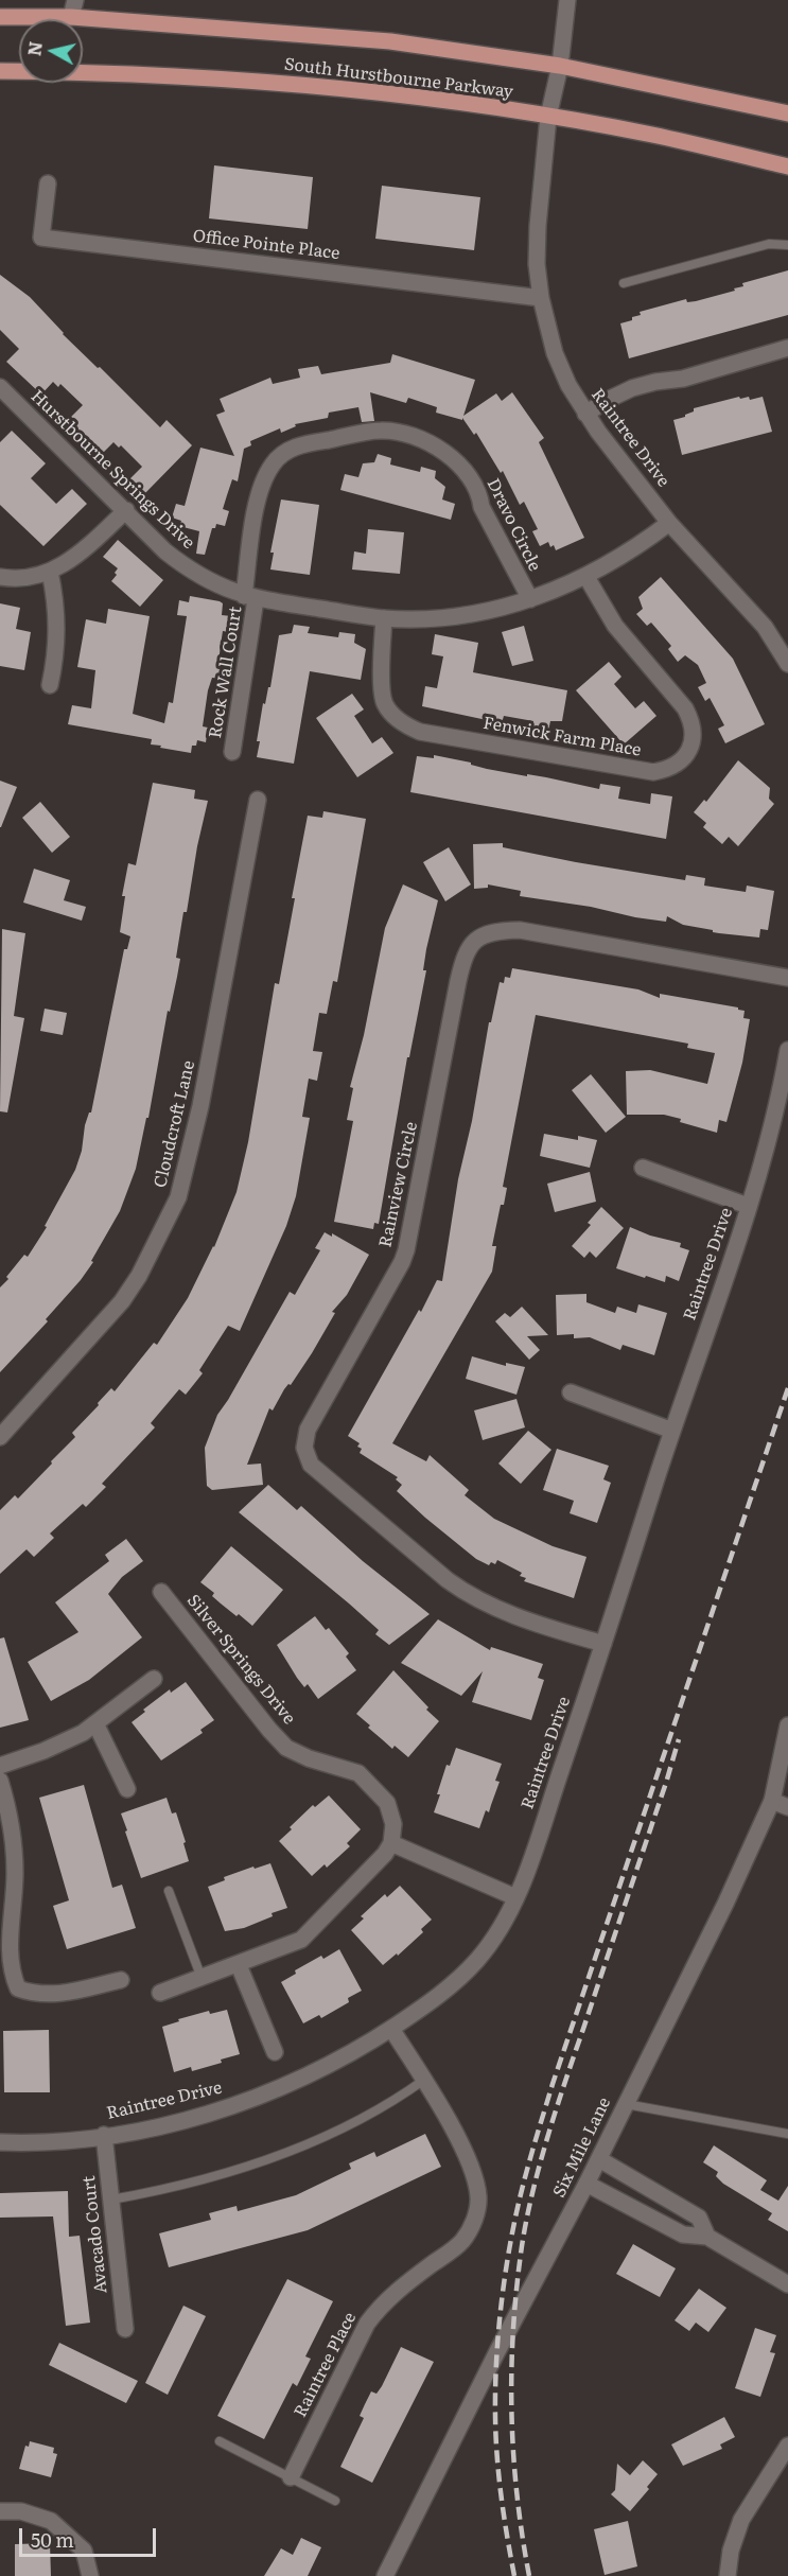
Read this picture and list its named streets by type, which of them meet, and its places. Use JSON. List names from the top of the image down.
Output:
{
  "streets": {
    "main road": ["South Hurstbourne Parkway"],
    "street": [
      "Office Pointe Place",
      "Raintree Drive",
      "Hurstbourne Springs Drive",
      "Dravo Circle",
      "Rock Wall Court",
      "Fenwick Farm Place",
      "Cloudcroft Lane",
      "Rainview Circle",
      "Silver Springs Drive",
      "Six Mile Lane",
      "Avacado Court",
      "Raintree Place"
    ]
  },
  "crossings": [
    ["South Hurstbourne Parkway", "Raintree Drive"],
    ["Office Pointe Place", "Raintree Drive"],
    ["Raintree Drive", "Hurstbourne Springs Drive"],
    ["Raintree Drive", "Rainview Circle"],
    ["Raintree Drive", "Avacado Court"],
    ["Raintree Drive", "Raintree Place"],
    ["Hurstbourne Springs Drive", "Dravo Circle"],
    ["Hurstbourne Springs Drive", "Rock Wall Court"],
    ["Hurstbourne Springs Drive", "Fenwick Farm Place"],
    ["Dravo Circle", "Rock Wall Court"]
  ],
  "scale_bar": "50 m",
  "north": "left"
}
